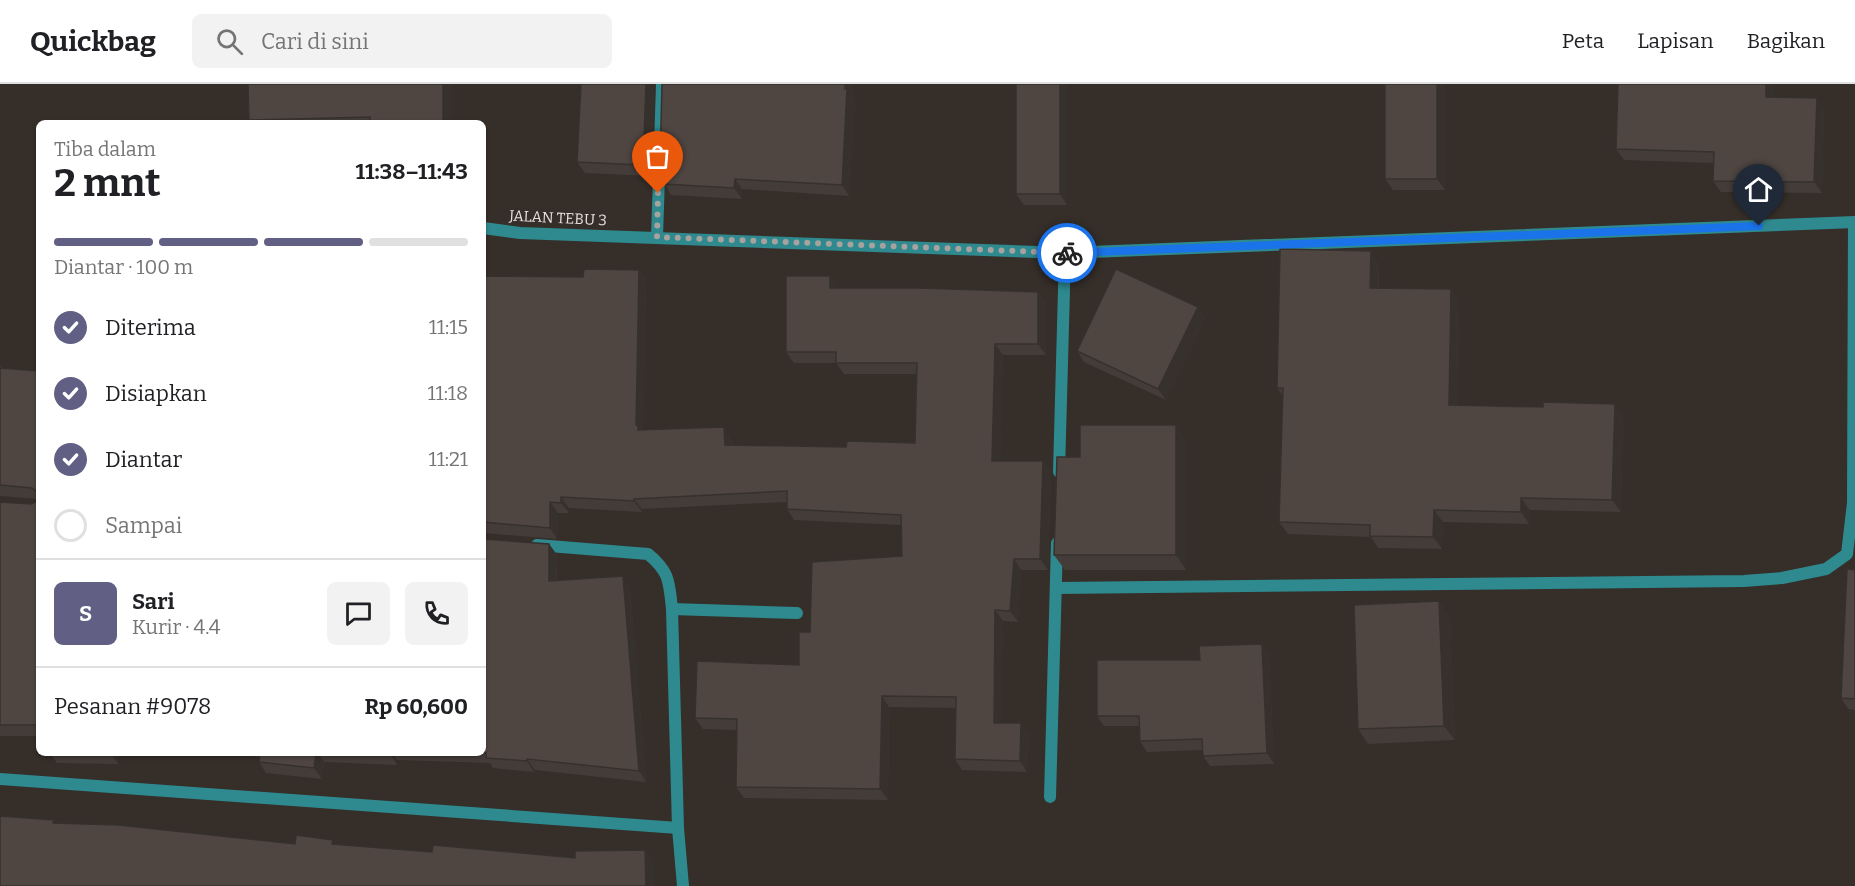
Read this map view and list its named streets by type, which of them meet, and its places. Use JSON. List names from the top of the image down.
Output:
{
  "streets": {
    "street": ["JALAN TEBU 3"]
  },
  "page": {
    "header": "Quickbag",
    "search": "Cari di sini",
    "nav": ["Peta", "Lapisan", "Bagikan"],
    "heading": ["2 mnt", "Tiba dalam", "11:38–11:43"],
    "panel": [
      "Sari",
      "Kurir · 4.4",
      "Pesanan #9078",
      "Rp 60,600"
    ],
    "bar": "Diantar · 100 m",
    "list": [
      ["Diterima", "11:15"],
      ["Disiapkan", "11:18"],
      ["Diantar", "11:21"],
      "Sampai"
    ],
    "round": "S"
  }
}
